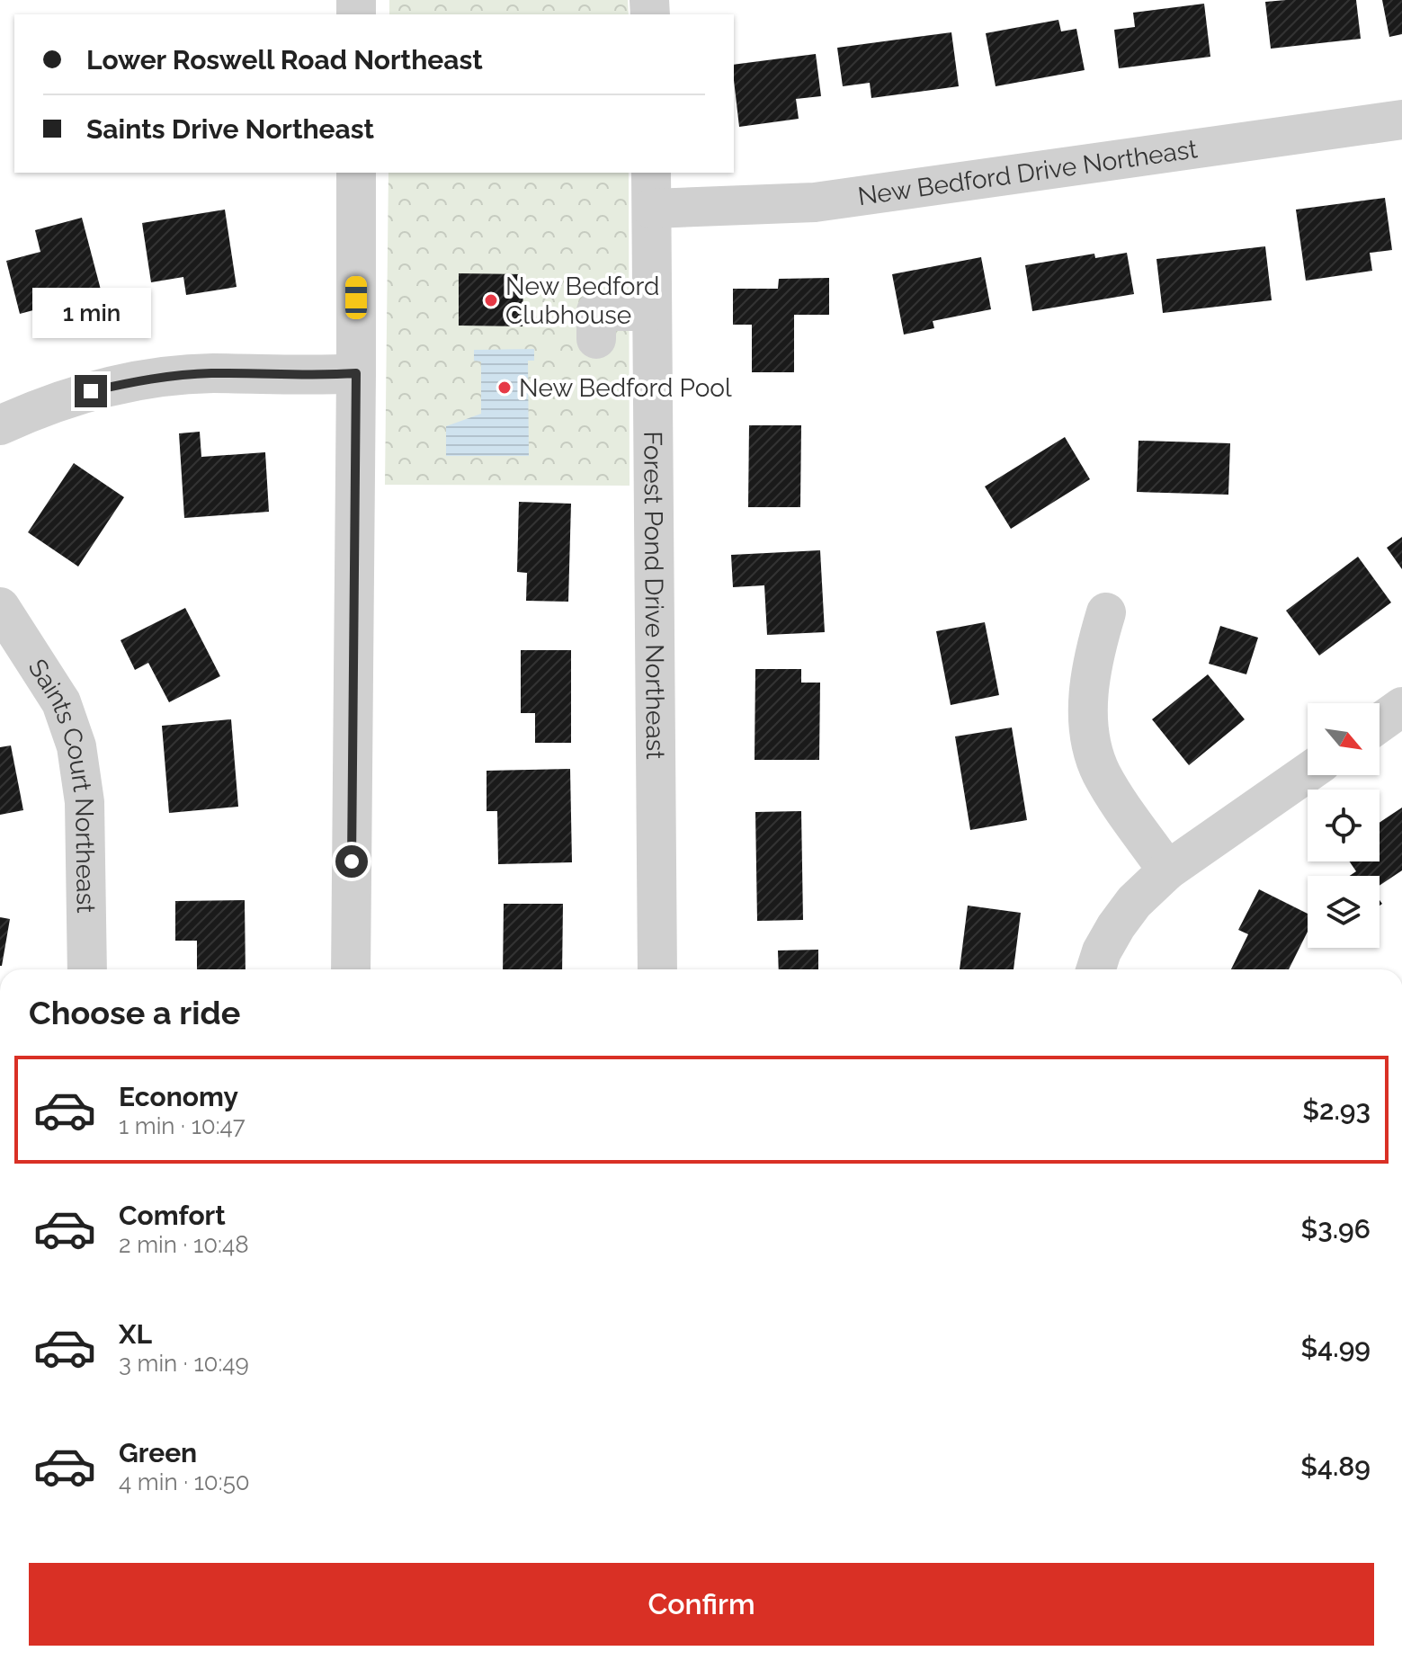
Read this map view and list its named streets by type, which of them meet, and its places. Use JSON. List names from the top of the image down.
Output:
{
  "streets": {
    "street": ["New Bedford Drive Northeast", "Forest Pond Drive Northeast", "Saints Court Northeast"]
  },
  "crossings": [
    ["New Bedford Drive Northeast", "Forest Pond Drive Northeast"]
  ],
  "places": ["New Bedford Clubhouse", "New Bedford Pool"],
  "north": "bottom right",
  "page": {
    "banner": ["Lower Roswell Road Northeast", "Saints Drive Northeast"],
    "bubble": "1 min",
    "heading": "Choose a ride",
    "list": [
      {
        "name": "Economy",
        "note": "1 min · 10:47",
        "value": "$2.93"
      },
      {
        "name": "Comfort",
        "note": "2 min · 10:48",
        "value": "$3.96"
      },
      {
        "name": "XL",
        "note": "3 min · 10:49",
        "value": "$4.99"
      },
      {
        "name": "Green",
        "note": "4 min · 10:50",
        "value": "$4.89"
      }
    ],
    "buttons": "Confirm"
  }
}
